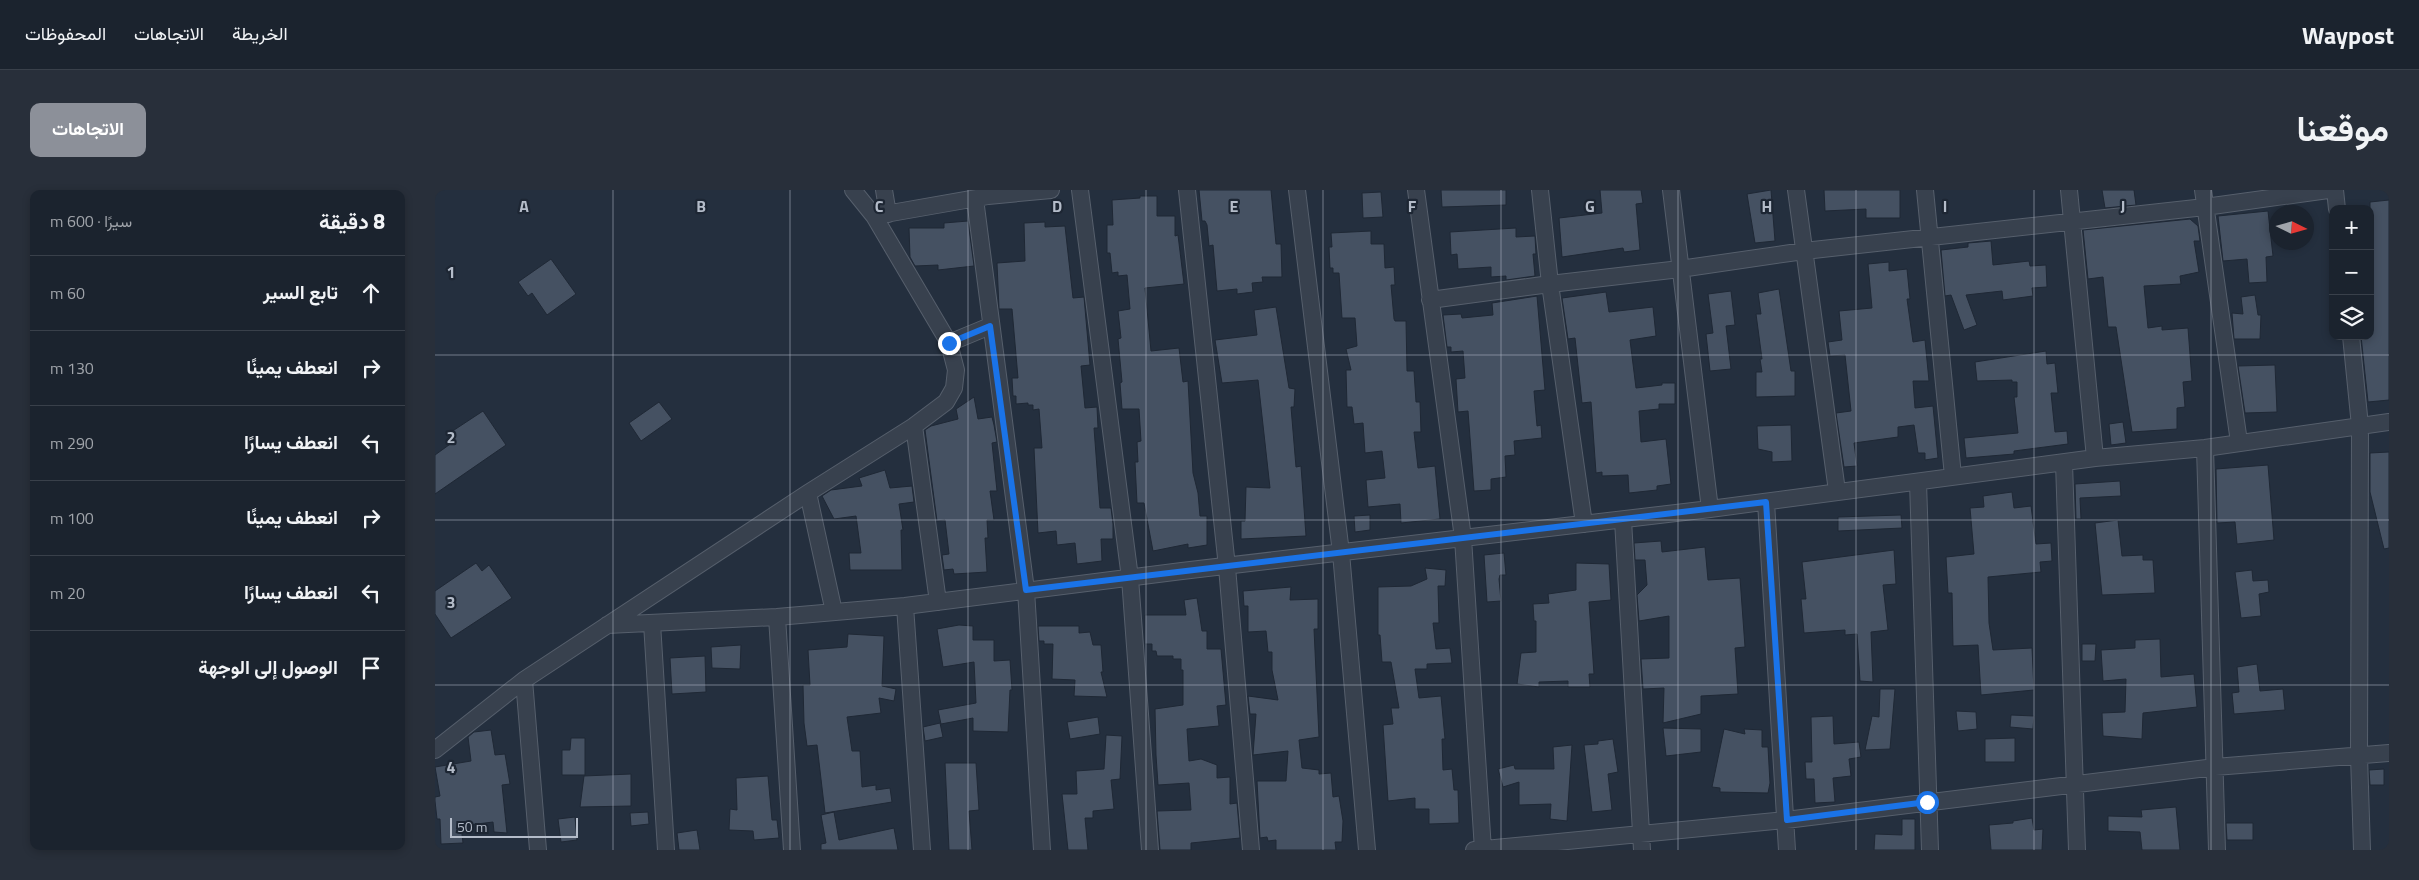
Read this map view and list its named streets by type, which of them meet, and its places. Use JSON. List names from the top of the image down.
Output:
{
  "scale_bar": "50 m",
  "north": "right",
  "page": {
    "header": "Waypost",
    "nav": ["الخريطة", "الاتجاهات", "المحفوظات"],
    "title": "موقعنا",
    "buttons": "الاتجاهات",
    "heading": ["8 دقيقة", "سيرًا · 600 m"],
    "map_buttons": ["+", "−"],
    "list": [
      ["تابع السير", "60 m"],
      ["انعطف يمينًا", "130 m"],
      ["انعطف يسارًا", "290 m"],
      ["انعطف يمينًا", "100 m"],
      ["انعطف يسارًا", "20 m"],
      "الوصول إلى الوجهة"
    ],
    "scale": "50 m"
  },
  "grid": {
    "columns": [
      "A",
      "B",
      "C",
      "D",
      "E",
      "F",
      "G",
      "H",
      "I",
      "J"
    ],
    "rows": [
      "1",
      "2",
      "3",
      "4"
    ]
  }
}
